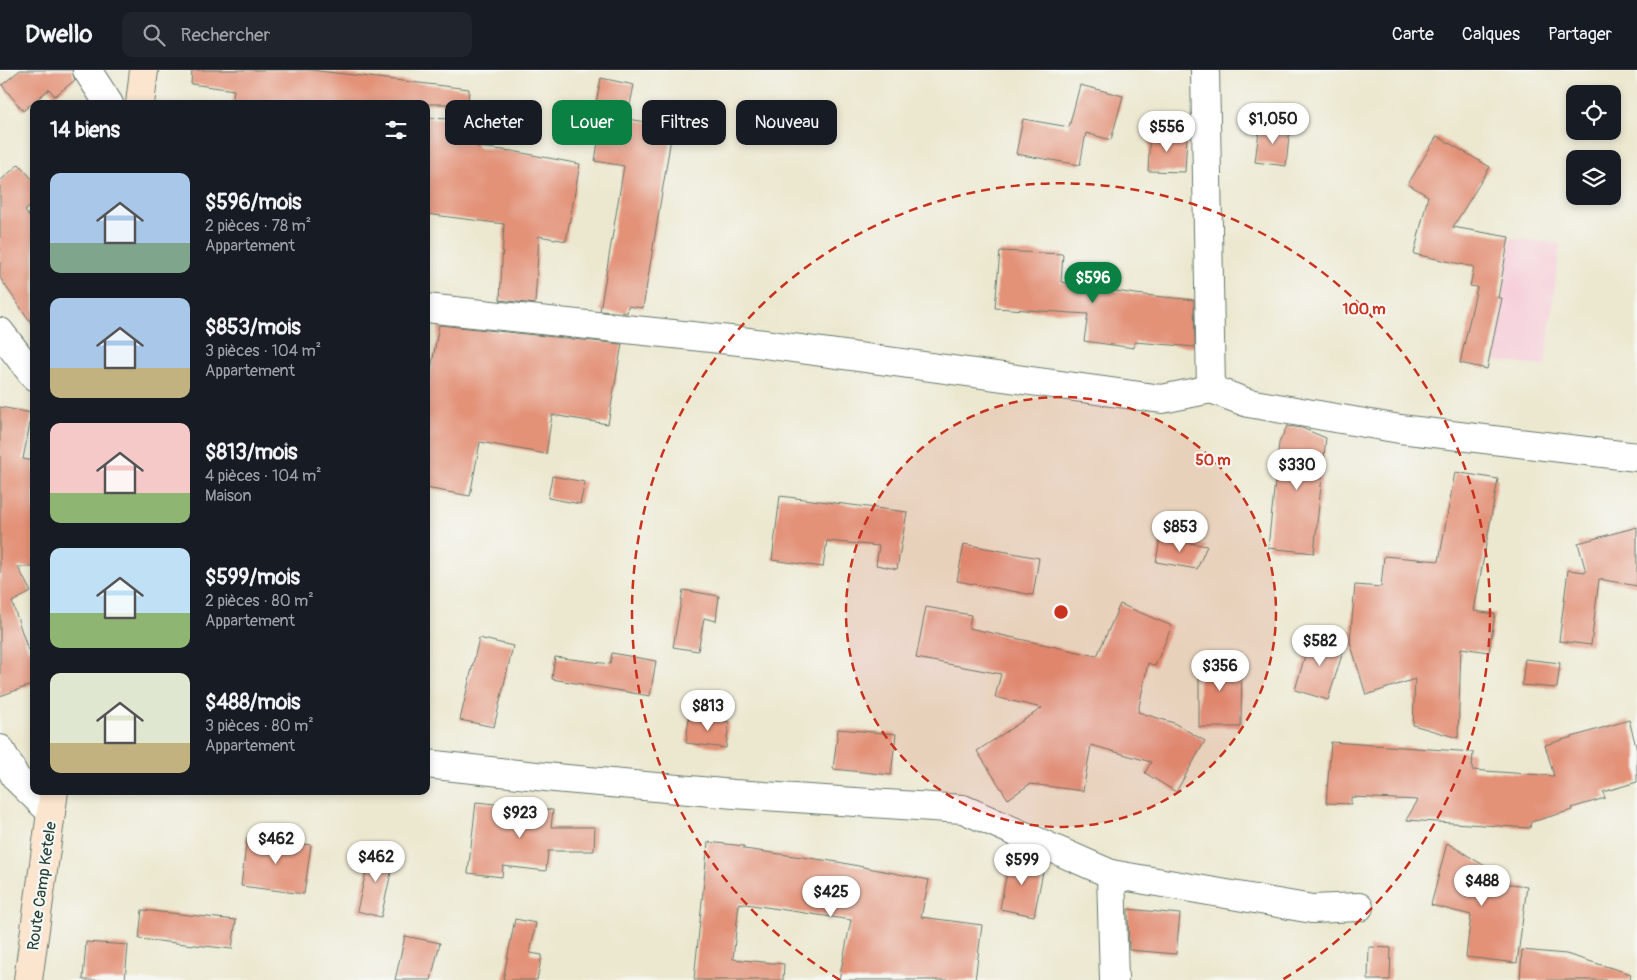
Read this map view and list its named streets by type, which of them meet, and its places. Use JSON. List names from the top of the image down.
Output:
{
  "streets": {
    "street": ["Route Camp Ketele"]
  },
  "page": {
    "header": "Dwello",
    "search": "Rechercher",
    "nav": ["Carte", "Calques", "Partager"],
    "chip": [
      "Acheter",
      "Louer",
      "Filtres",
      "Nouveau"
    ],
    "heading": "14 biens",
    "price": [
      "$1,050",
      "$556",
      "$596",
      "$330",
      "$853",
      "$582",
      "$356",
      "$813",
      "$923",
      "$462",
      "$462",
      "$599",
      "$488",
      "$425"
    ],
    "list": [
      {
        "name": "$596/mois",
        "note": "2 pièces · 78 m² · Appartement"
      },
      {
        "name": "$853/mois",
        "note": "3 pièces · 104 m² · Appartement"
      },
      {
        "name": "$813/mois",
        "note": "4 pièces · 104 m² · Maison"
      },
      {
        "name": "$599/mois",
        "note": "2 pièces · 80 m² · Appartement"
      },
      {
        "name": "$488/mois",
        "note": "3 pièces · 80 m² · Appartement"
      }
    ]
  },
  "rings": ["100 m", "50 m"]
}
